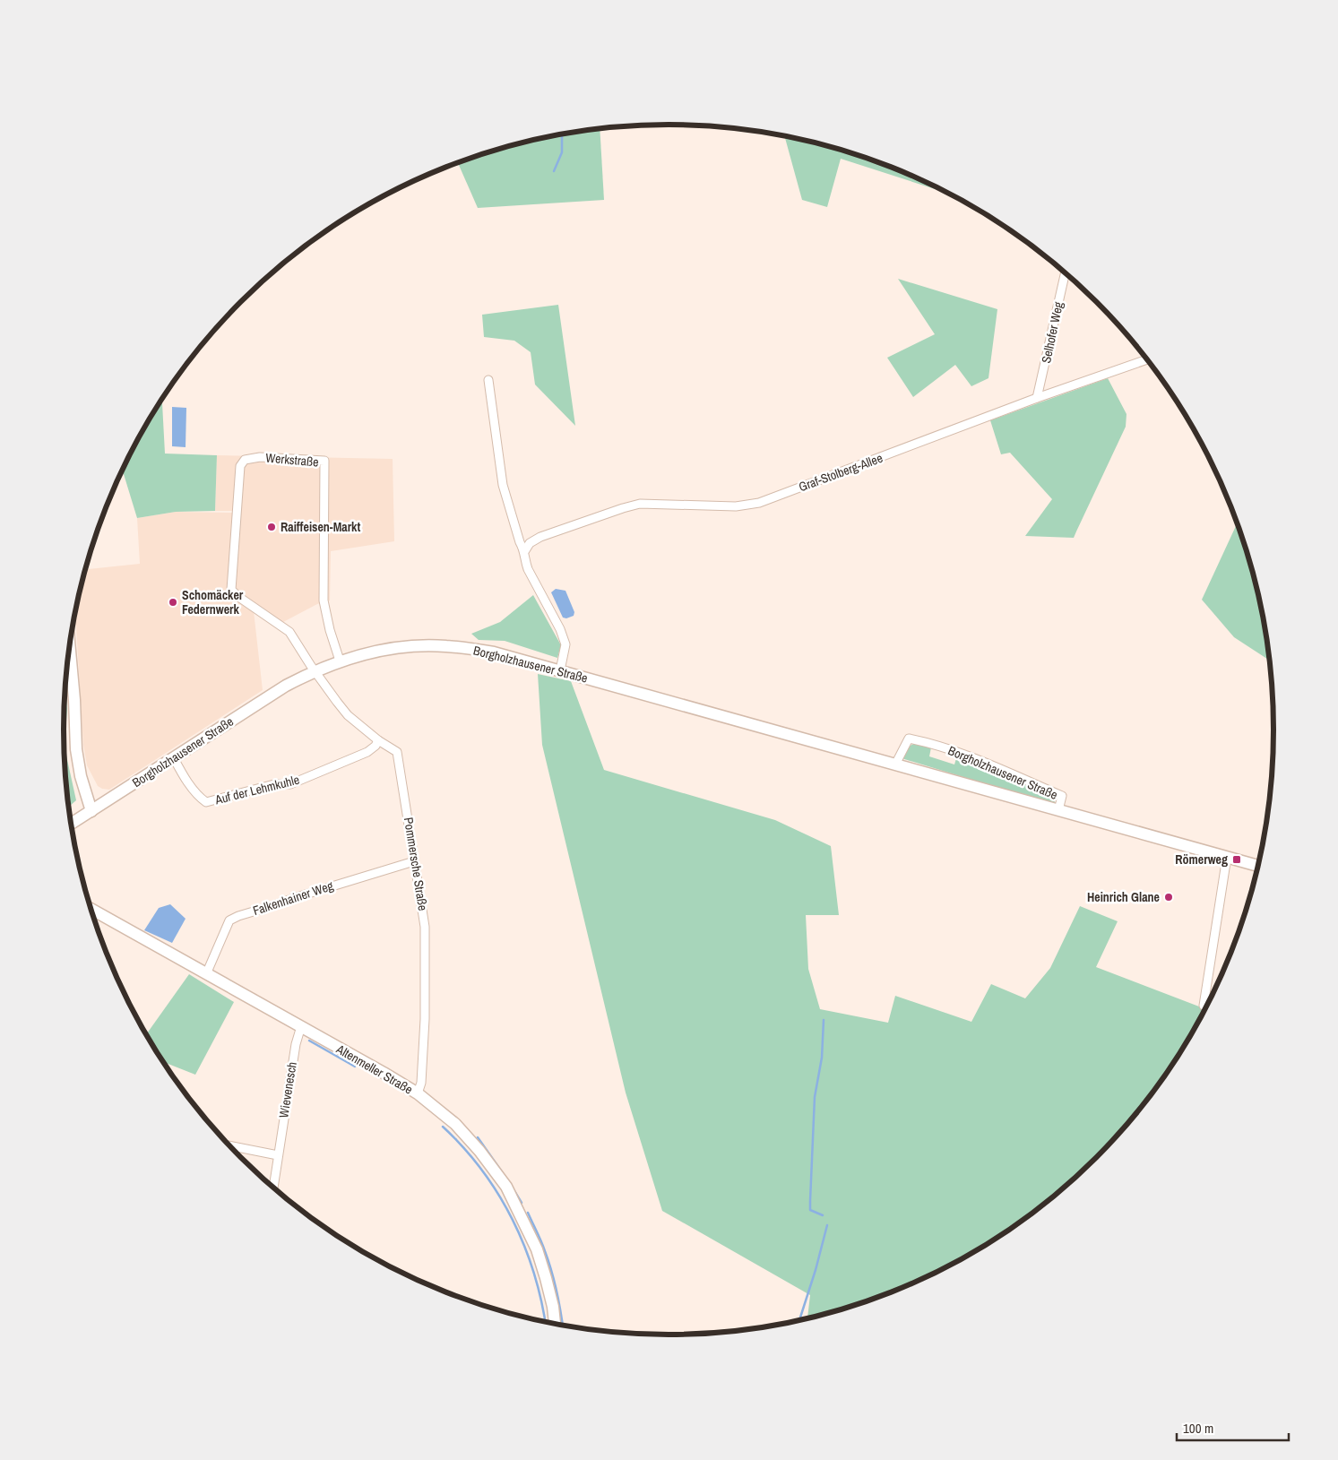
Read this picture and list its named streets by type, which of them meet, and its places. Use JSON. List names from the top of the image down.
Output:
{
  "streets": {
    "main road": ["Borgholzhausener Straße", "Altenmeller Straße"],
    "street": [
      "Selhofer Weg",
      "Werkstraße",
      "Graf-Stolberg-Allee",
      "Auf der Lehmkuhle",
      "Pommersche Straße",
      "Falkenhainer Weg",
      "Wievenesch"
    ]
  },
  "crossings": [
    ["Selhofer Weg", "Graf-Stolberg-Allee"],
    ["Werkstraße", "Borgholzhausener Straße"],
    ["Werkstraße", "Pommersche Straße"],
    ["Borgholzhausener Straße", "Auf der Lehmkuhle"],
    ["Borgholzhausener Straße", "Pommersche Straße"],
    ["Auf der Lehmkuhle", "Pommersche Straße"],
    ["Pommersche Straße", "Falkenhainer Weg"],
    ["Pommersche Straße", "Altenmeller Straße"],
    ["Falkenhainer Weg", "Altenmeller Straße"],
    ["Altenmeller Straße", "Wievenesch"]
  ],
  "places": {
    "other": ["Raiffeisen-Markt", "Schomäcker Federnwerk", "Heinrich Glane"],
    "transit": ["Römerweg"]
  },
  "scale_bar": "100 m"
}
